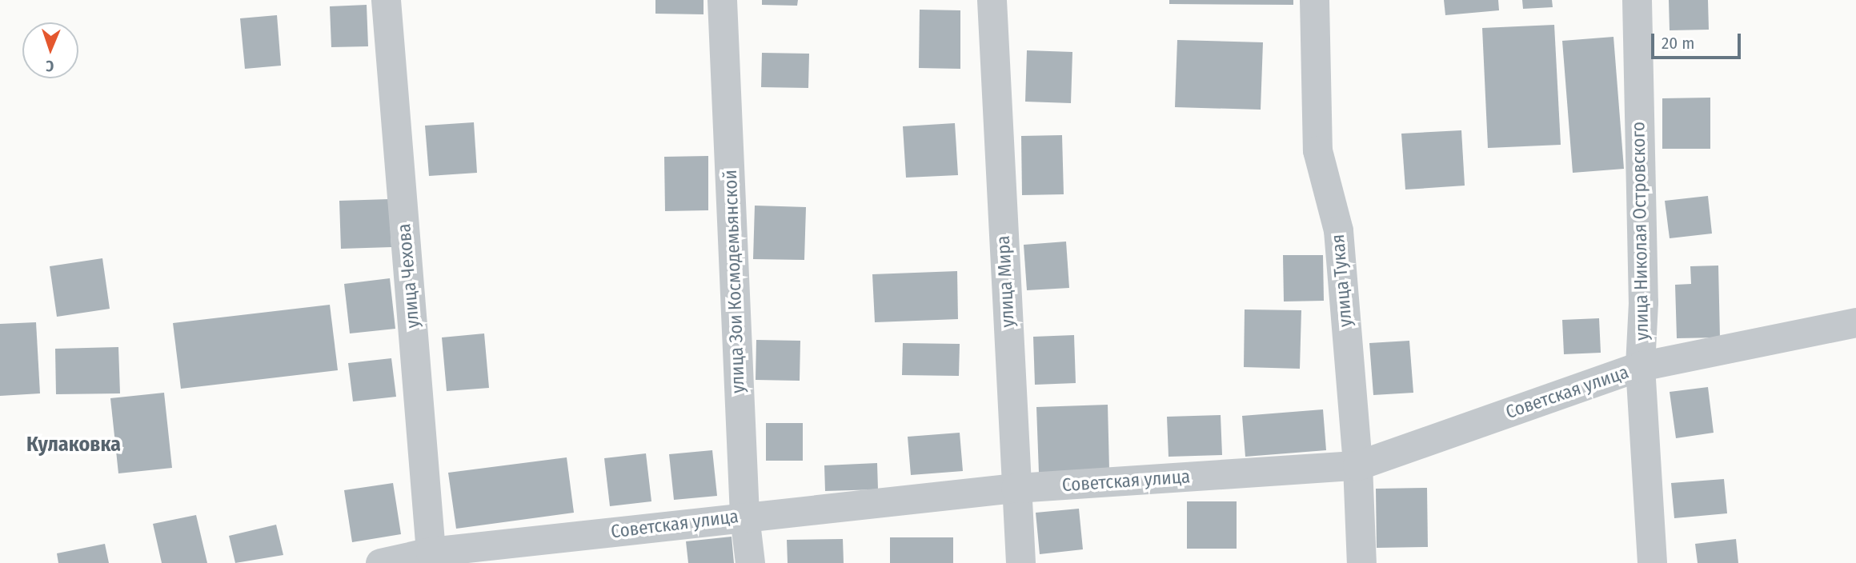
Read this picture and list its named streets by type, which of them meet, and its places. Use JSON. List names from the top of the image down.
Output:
{
  "streets": {
    "street": [
      "улица Николая Островского",
      "улица Чехова",
      "улица Тукая",
      "улица Зои Космодемьянской",
      "улица Мира",
      "Советская улица"
    ]
  },
  "crossings": [
    ["улица Николая Островского", "Советская улица"],
    ["улица Чехова", "Советская улица"],
    ["улица Тукая", "Советская улица"],
    ["улица Зои Космодемьянской", "Советская улица"],
    ["улица Мира", "Советская улица"]
  ],
  "districts": ["Кулаковка"],
  "scale_bar": "20 m",
  "north": "bottom"
}
